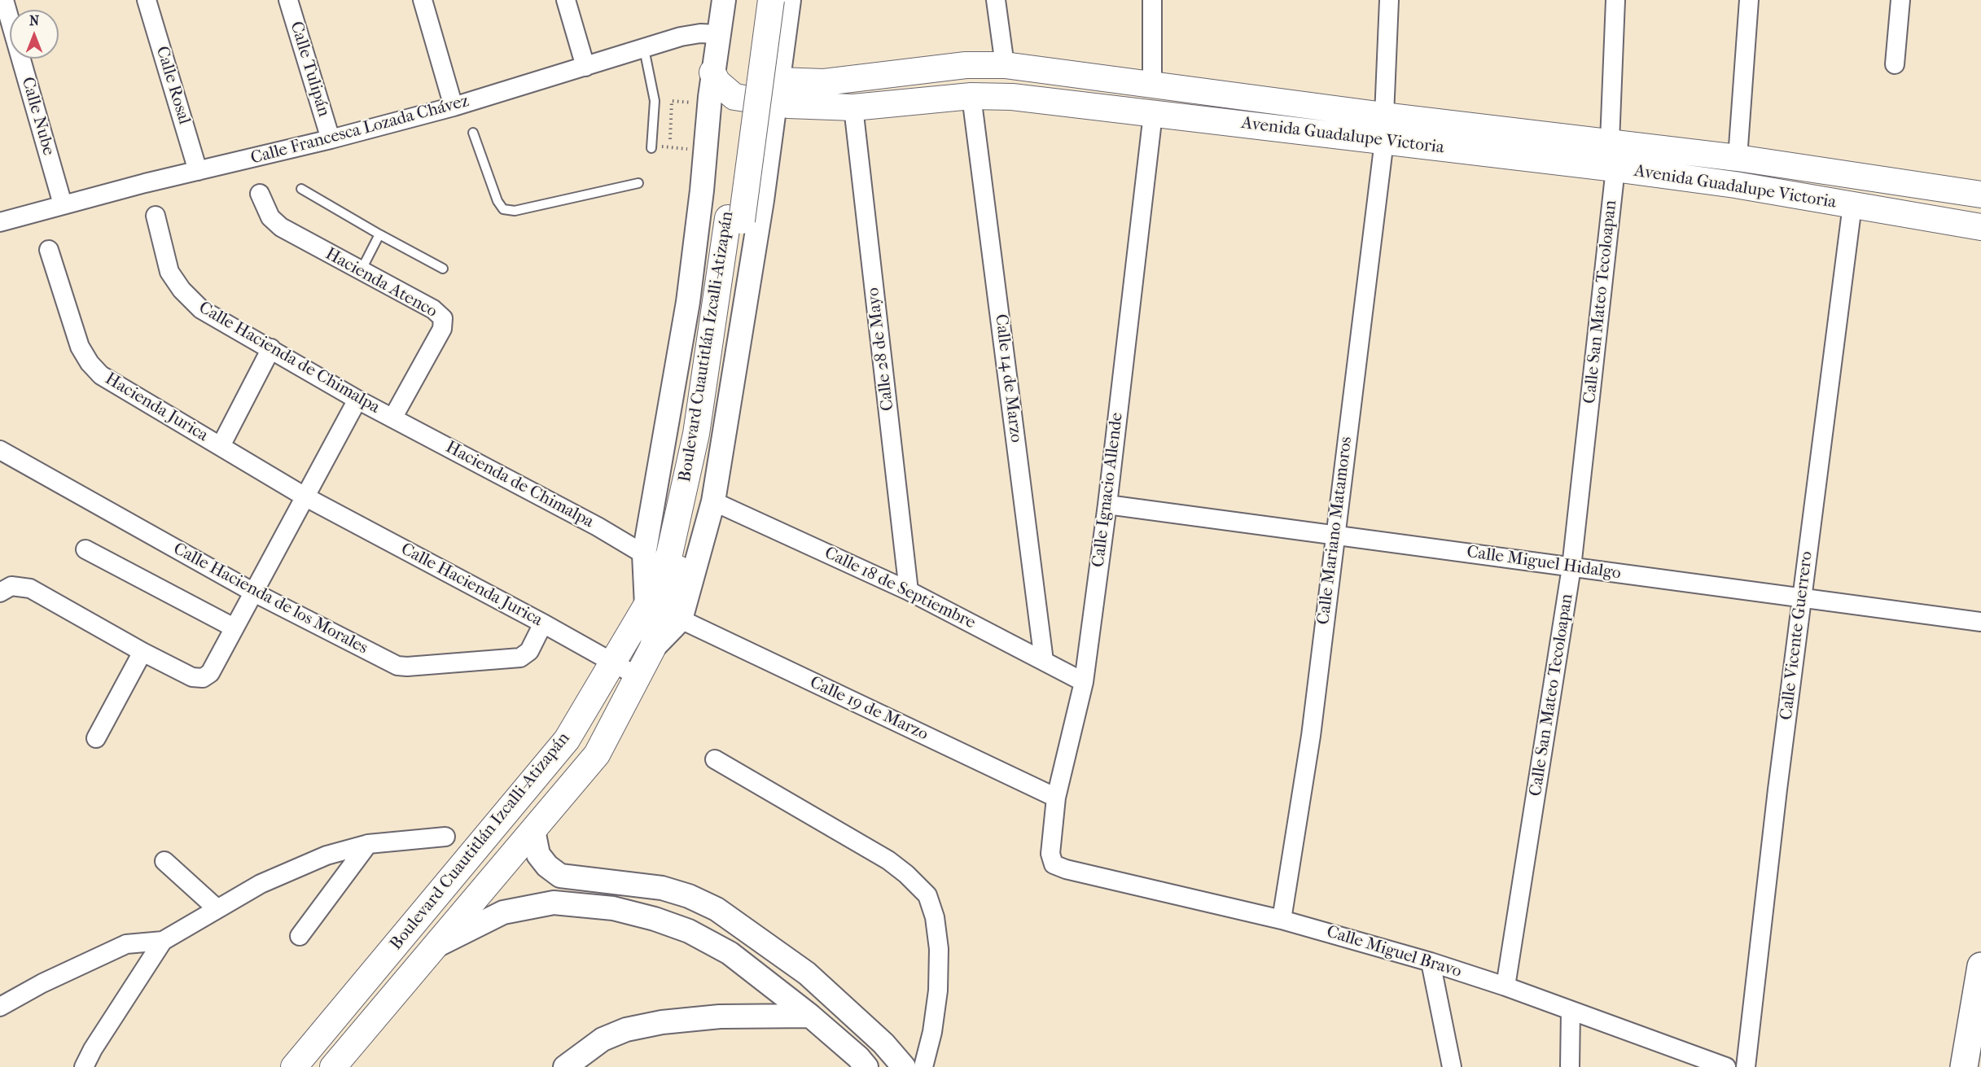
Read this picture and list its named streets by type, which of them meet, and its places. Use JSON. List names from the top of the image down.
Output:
{
  "streets": {
    "main road": ["Avenida Guadalupe Victoria", "Boulevard Cuautitlán Izcalli-Atizapán"],
    "street": [
      "Calle Tulipán",
      "Calle Rosal",
      "Calle Nube",
      "Calle Francesca Lozada Chávez",
      "Hacienda Atenco",
      "Calle San Mateo Tecoloapan",
      "Calle 28 de Mayo",
      "Calle Hacienda de Chimalpa",
      "Calle 14 de Marzo",
      "Hacienda Jurica",
      "Hacienda de Chimalpa",
      "Calle Ignacio Allende",
      "Calle Mariano Matamoros",
      "Calle Miguel Hidalgo",
      "Calle Hacienda Jurica",
      "Calle 18 de Septiembre",
      "Calle Hacienda de los Morales",
      "Calle Vicente Guerrero",
      "Calle 19 de Marzo",
      "Calle Miguel Bravo"
    ]
  },
  "crossings": [
    ["Calle Tulipán", "Calle Francesca Lozada Chávez"],
    ["Calle Rosal", "Calle Francesca Lozada Chávez"],
    ["Calle Nube", "Calle Francesca Lozada Chávez"],
    ["Avenida Guadalupe Victoria", "Calle San Mateo Tecoloapan"],
    ["Avenida Guadalupe Victoria", "Calle 28 de Mayo"],
    ["Avenida Guadalupe Victoria", "Calle 14 de Marzo"],
    ["Avenida Guadalupe Victoria", "Calle Ignacio Allende"],
    ["Avenida Guadalupe Victoria", "Calle Mariano Matamoros"],
    ["Avenida Guadalupe Victoria", "Calle Vicente Guerrero"],
    ["Hacienda Atenco", "Calle Hacienda de Chimalpa"],
    ["Hacienda Atenco", "Hacienda de Chimalpa"],
    ["Calle San Mateo Tecoloapan", "Calle Miguel Hidalgo"],
    ["Calle San Mateo Tecoloapan", "Calle Miguel Bravo"],
    ["Boulevard Cuautitlán Izcalli-Atizapán", "Hacienda de Chimalpa"],
    ["Boulevard Cuautitlán Izcalli-Atizapán", "Calle Hacienda Jurica"],
    ["Calle 28 de Mayo", "Calle 18 de Septiembre"],
    ["Calle Hacienda de Chimalpa", "Hacienda de Chimalpa"],
    ["Calle 14 de Marzo", "Calle 18 de Septiembre"],
    ["Hacienda Jurica", "Calle Hacienda Jurica"],
    ["Calle Ignacio Allende", "Calle Miguel Hidalgo"],
    ["Calle Ignacio Allende", "Calle 18 de Septiembre"],
    ["Calle Ignacio Allende", "Calle 19 de Marzo"],
    ["Calle Ignacio Allende", "Calle Miguel Bravo"],
    ["Calle Mariano Matamoros", "Calle Miguel Hidalgo"],
    ["Calle Mariano Matamoros", "Calle Miguel Bravo"],
    ["Calle Miguel Hidalgo", "Calle Vicente Guerrero"],
    ["Calle Hacienda Jurica", "Calle Hacienda de los Morales"]
  ],
  "north": "top"
}
